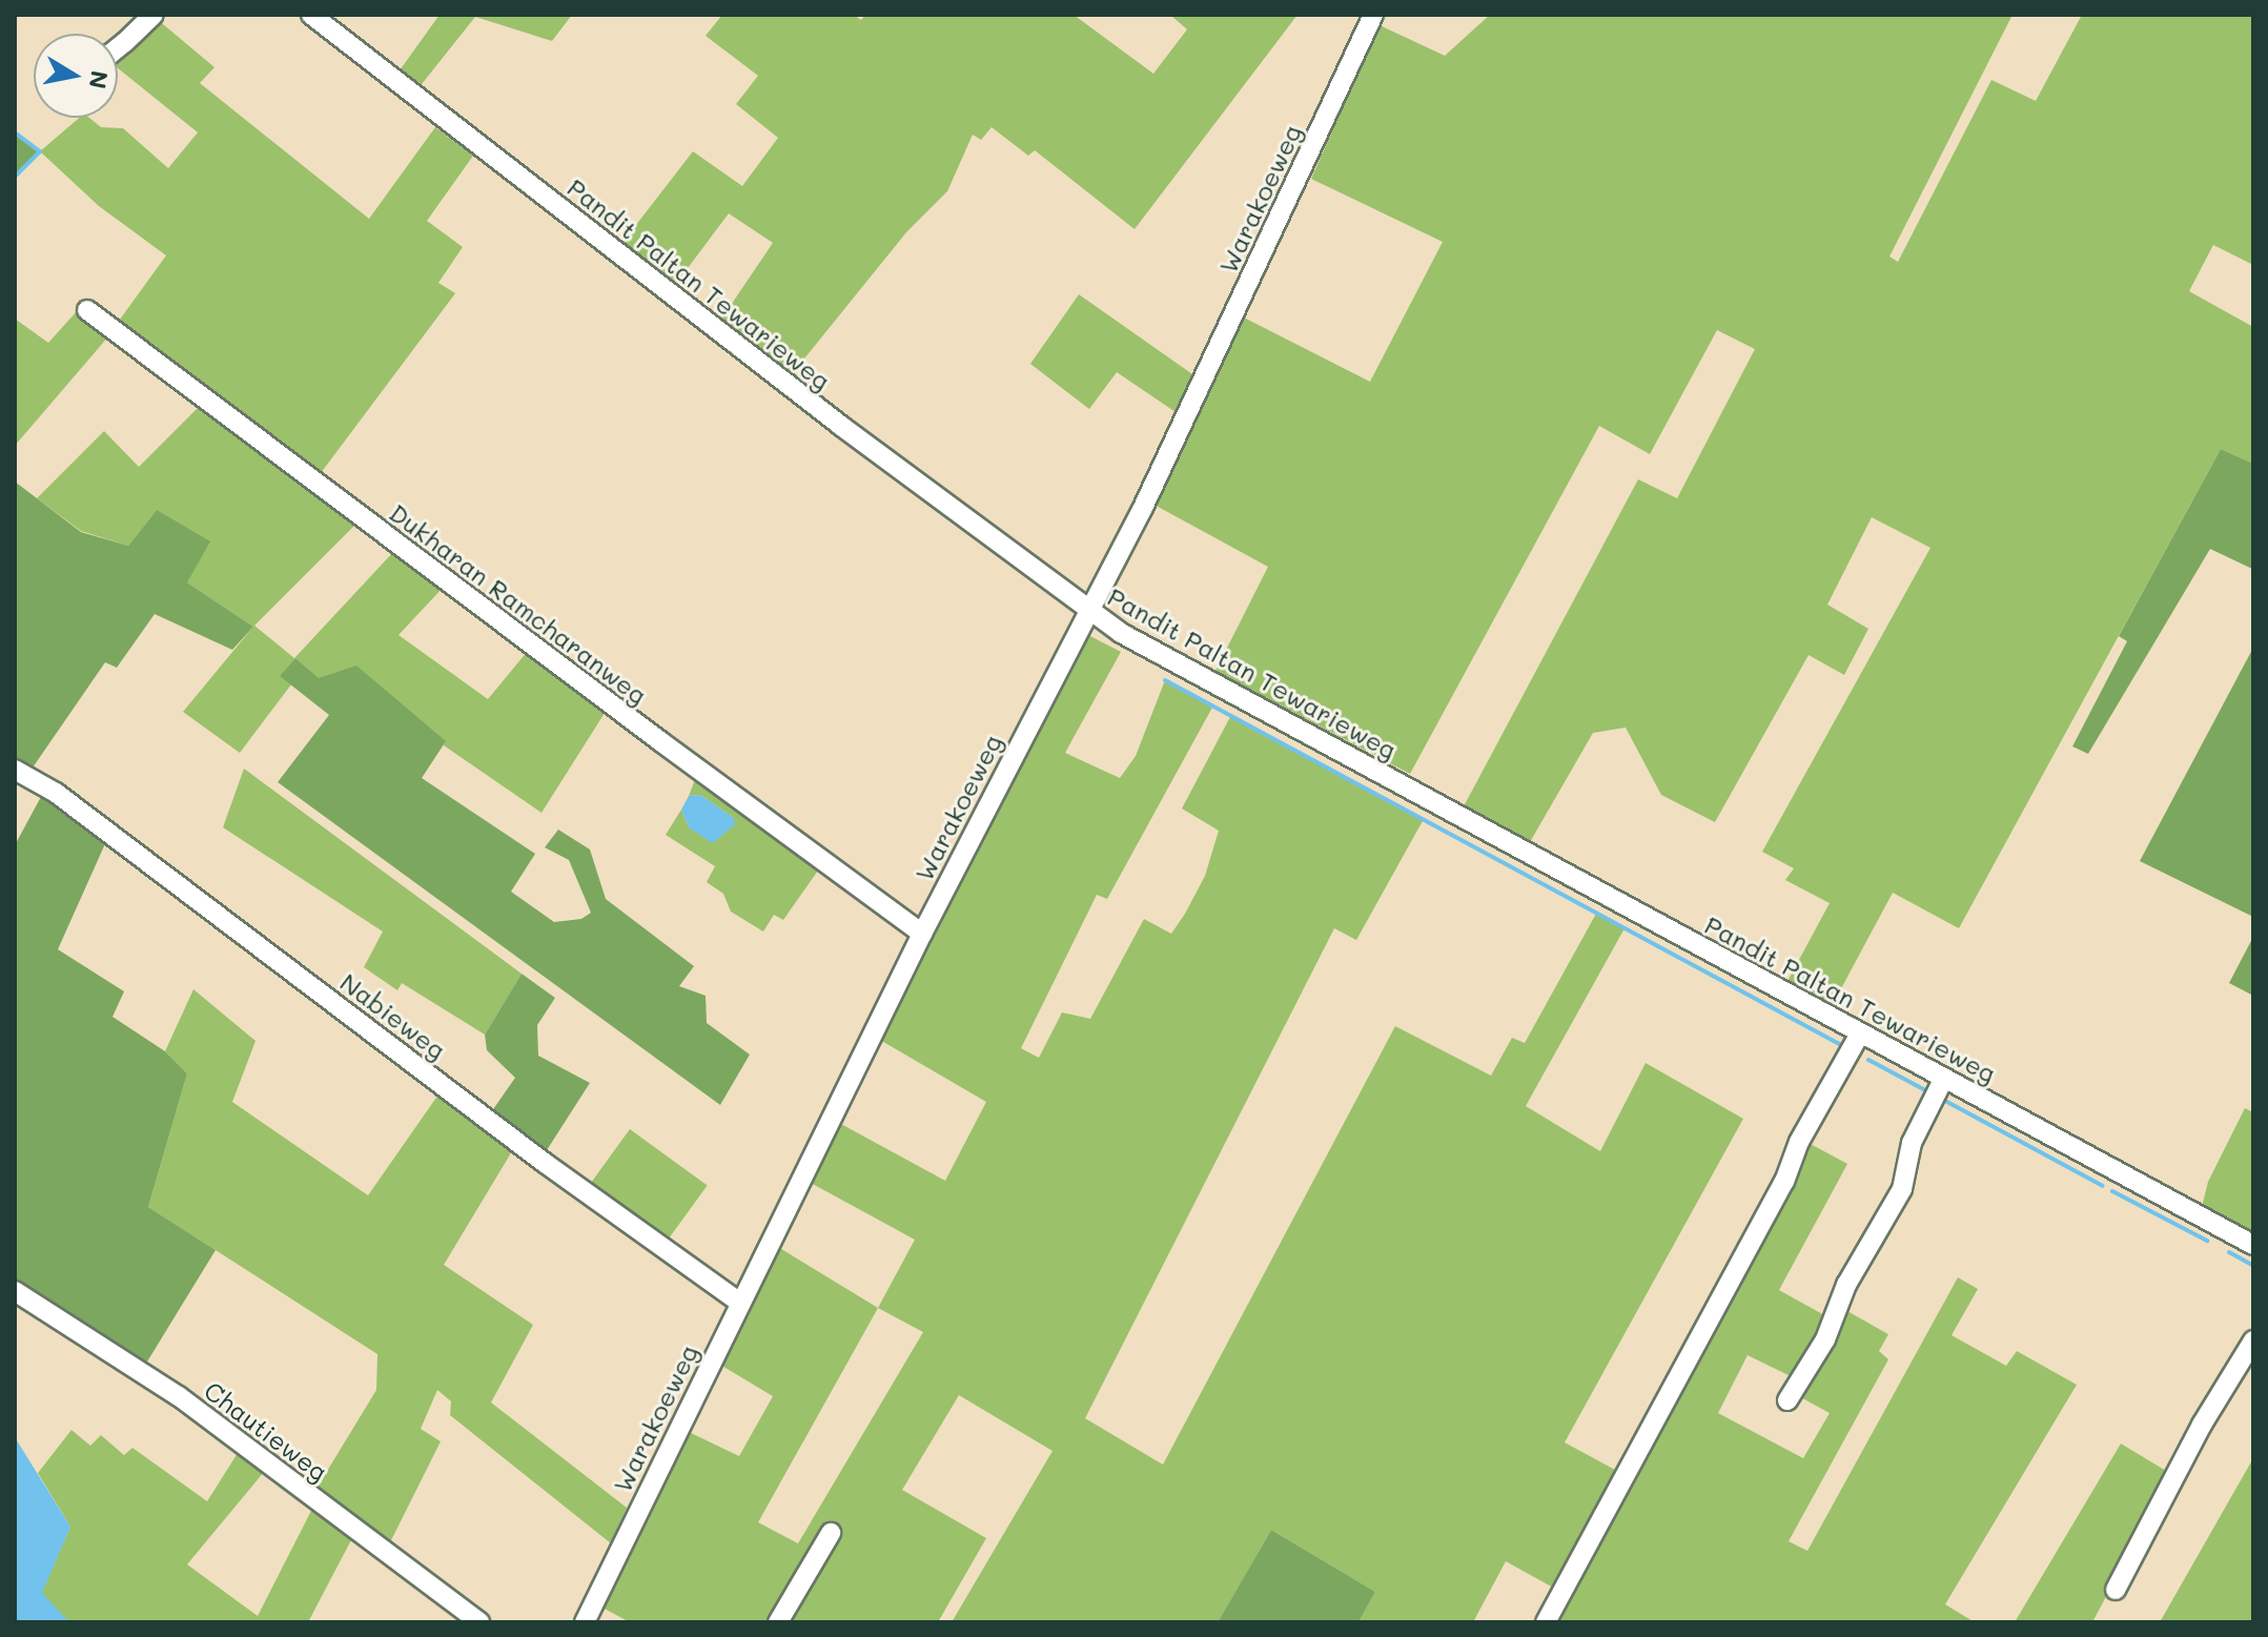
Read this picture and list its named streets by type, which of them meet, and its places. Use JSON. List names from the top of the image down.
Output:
{
  "streets": {
    "street": [
      "Warakoeweg",
      "Pandit Paltan Tewarieweg",
      "Dukharan Ramcharanweg",
      "Nabieweg",
      "Chautieweg"
    ]
  },
  "crossings": [
    ["Warakoeweg", "Pandit Paltan Tewarieweg"],
    ["Warakoeweg", "Dukharan Ramcharanweg"],
    ["Warakoeweg", "Nabieweg"]
  ],
  "north": "right"
}
